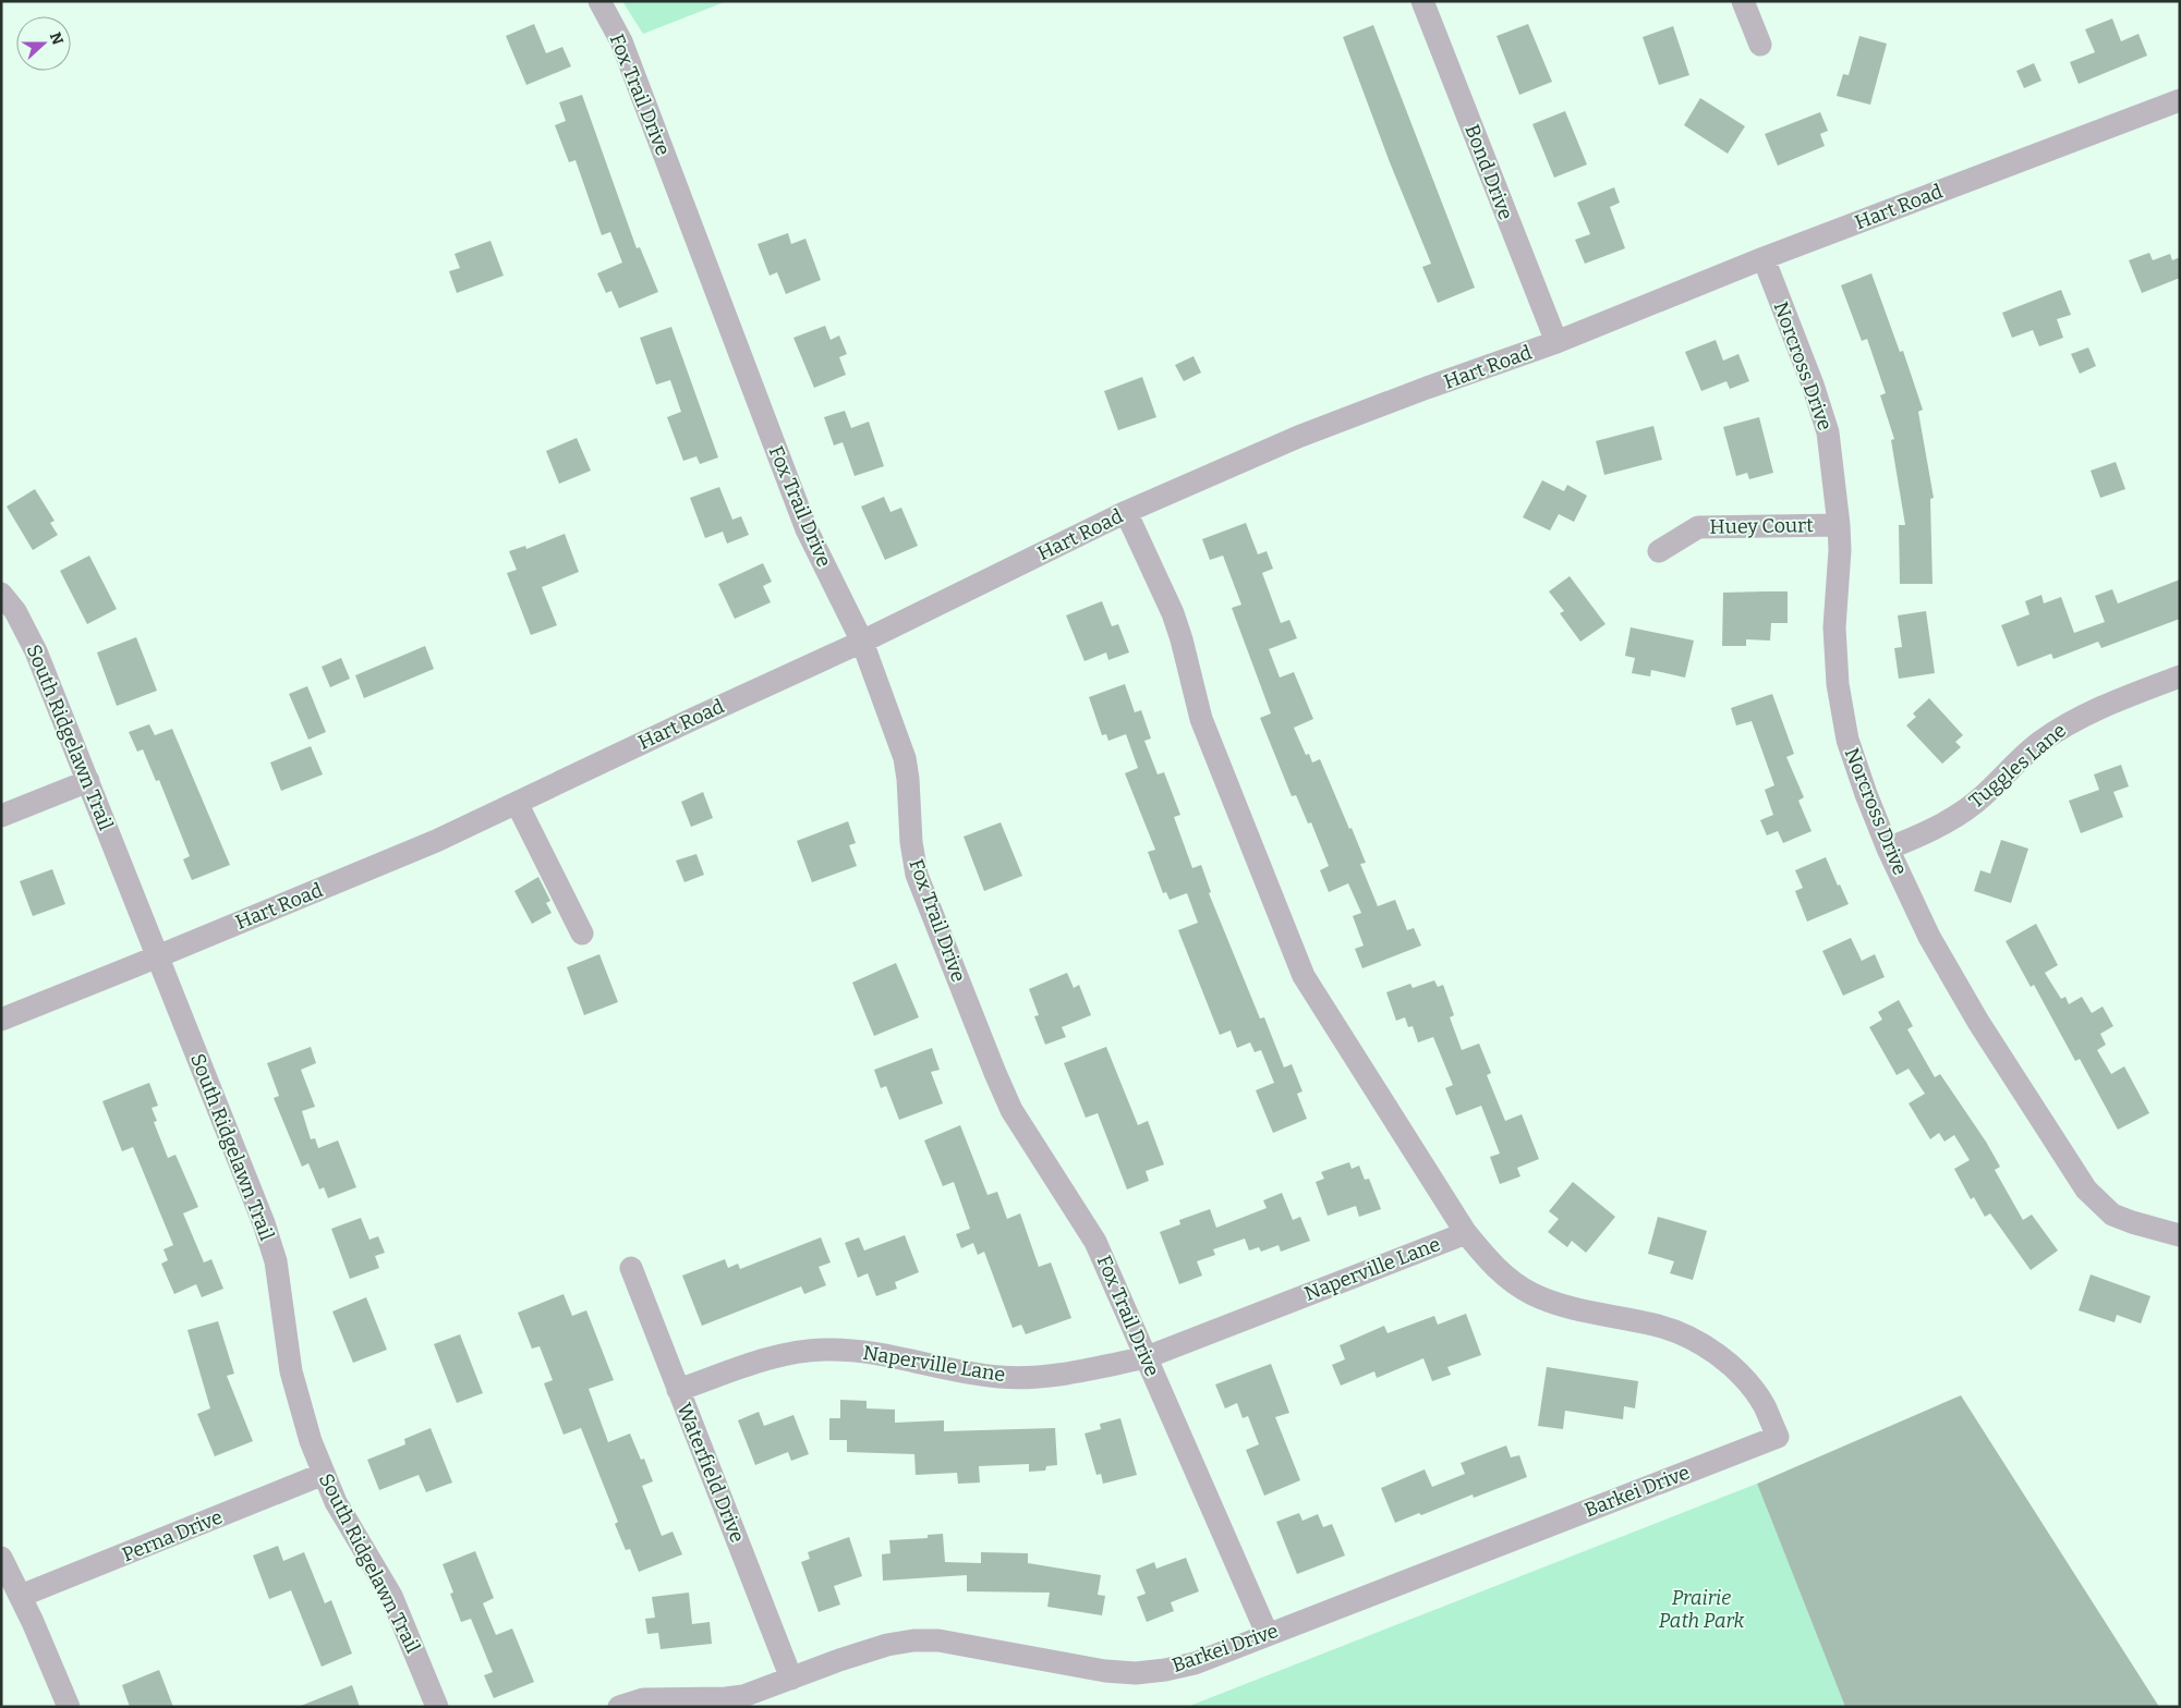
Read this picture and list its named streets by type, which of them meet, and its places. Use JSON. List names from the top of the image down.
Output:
{
  "streets": {
    "street": [
      "Fox Trail Drive",
      "Bond Drive",
      "Hart Road",
      "Norcross Drive",
      "Huey Court",
      "South Ridgelawn Trail",
      "Tuggles Lane",
      "Naperville Lane",
      "Waterfield Drive",
      "Barkei Drive",
      "Perna Drive"
    ]
  },
  "crossings": [
    ["Fox Trail Drive", "Hart Road"],
    ["Fox Trail Drive", "Naperville Lane"],
    ["Fox Trail Drive", "Barkei Drive"],
    ["Bond Drive", "Hart Road"],
    ["Hart Road", "Norcross Drive"],
    ["Hart Road", "South Ridgelawn Trail"],
    ["Norcross Drive", "Huey Court"],
    ["Norcross Drive", "Tuggles Lane"],
    ["South Ridgelawn Trail", "Perna Drive"],
    ["Naperville Lane", "Waterfield Drive"],
    ["Naperville Lane", "Barkei Drive"],
    ["Waterfield Drive", "Barkei Drive"]
  ],
  "parks": ["Prairie Path Park"],
  "north": "right"
}
